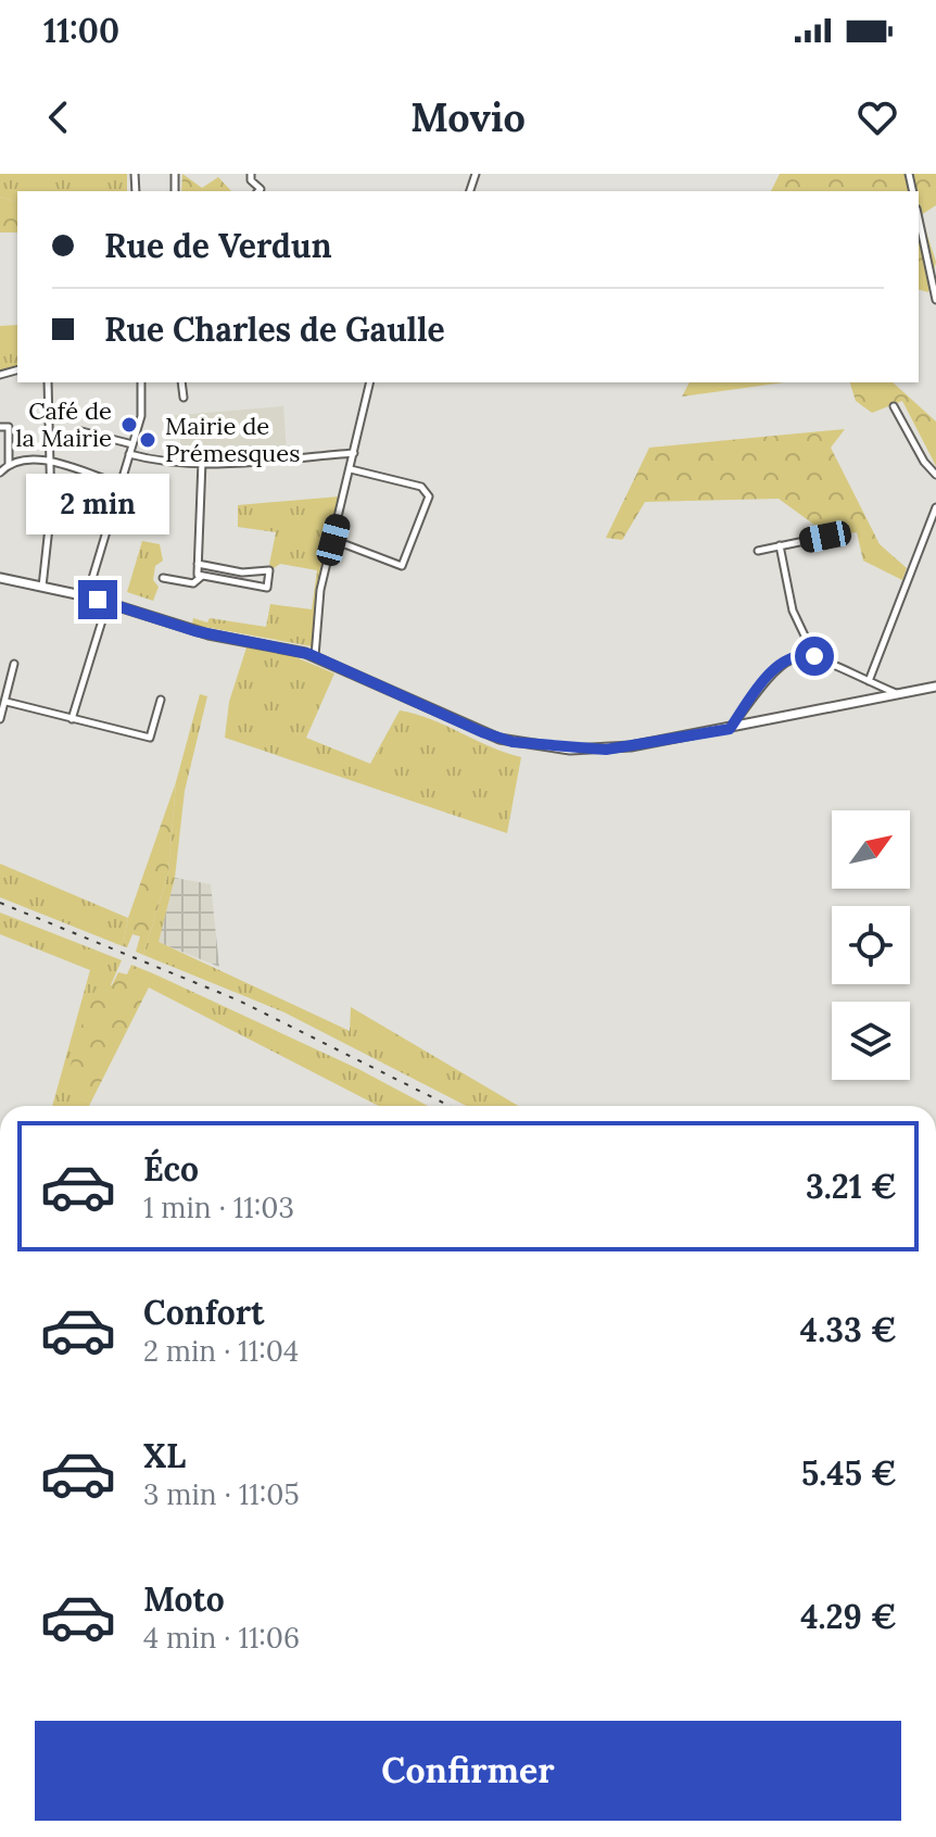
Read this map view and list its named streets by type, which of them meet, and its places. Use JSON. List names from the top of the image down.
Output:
{
  "places": ["Café de la Mairie", "Mairie de Prémesques"],
  "north": "top right",
  "page": {
    "status": "11:00",
    "header": "Movio",
    "banner": ["Rue de Verdun", "Rue Charles de Gaulle"],
    "bubble": "2 min",
    "list": [
      {
        "name": "Éco",
        "note": "1 min · 11:03",
        "value": "3.21 €"
      },
      {
        "name": "Confort",
        "note": "2 min · 11:04",
        "value": "4.33 €"
      },
      {
        "name": "XL",
        "note": "3 min · 11:05",
        "value": "5.45 €"
      },
      {
        "name": "Moto",
        "note": "4 min · 11:06",
        "value": "4.29 €"
      }
    ],
    "buttons": "Confirmer"
  }
}
